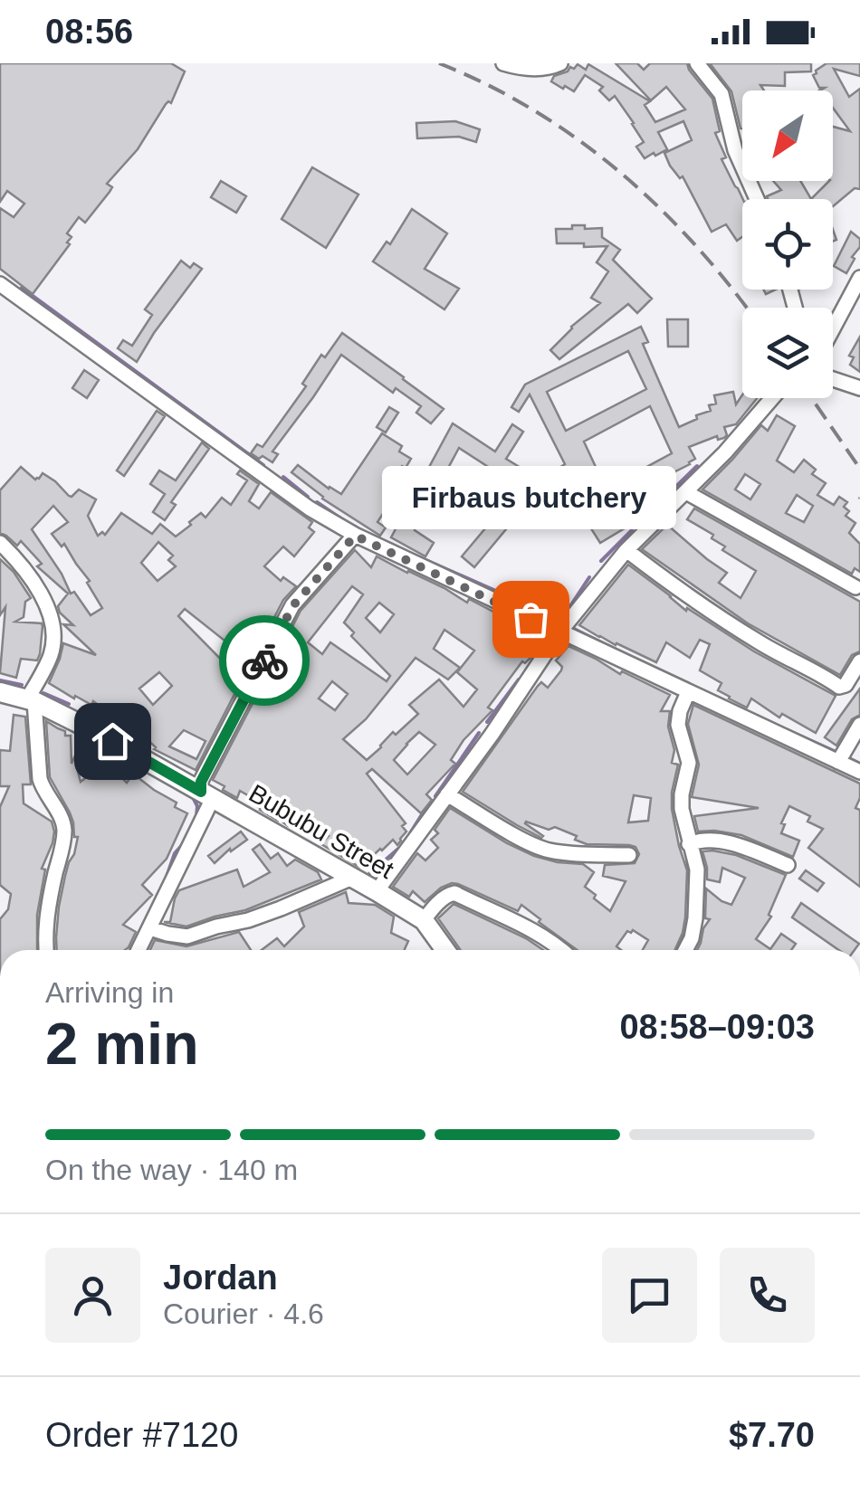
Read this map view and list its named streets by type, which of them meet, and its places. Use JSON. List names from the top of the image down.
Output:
{
  "streets": {
    "street": ["Bububu Street"]
  },
  "places": ["Firbaus butchery"],
  "north": "bottom left",
  "page": {
    "status": "08:56",
    "bubble": "Firbaus butchery",
    "heading": ["2 min", "Arriving in", "08:58–09:03"],
    "panel": [
      "Jordan",
      "Courier · 4.6",
      "Order #7120",
      "$7.70"
    ],
    "bar": "On the way · 140 m"
  }
}
